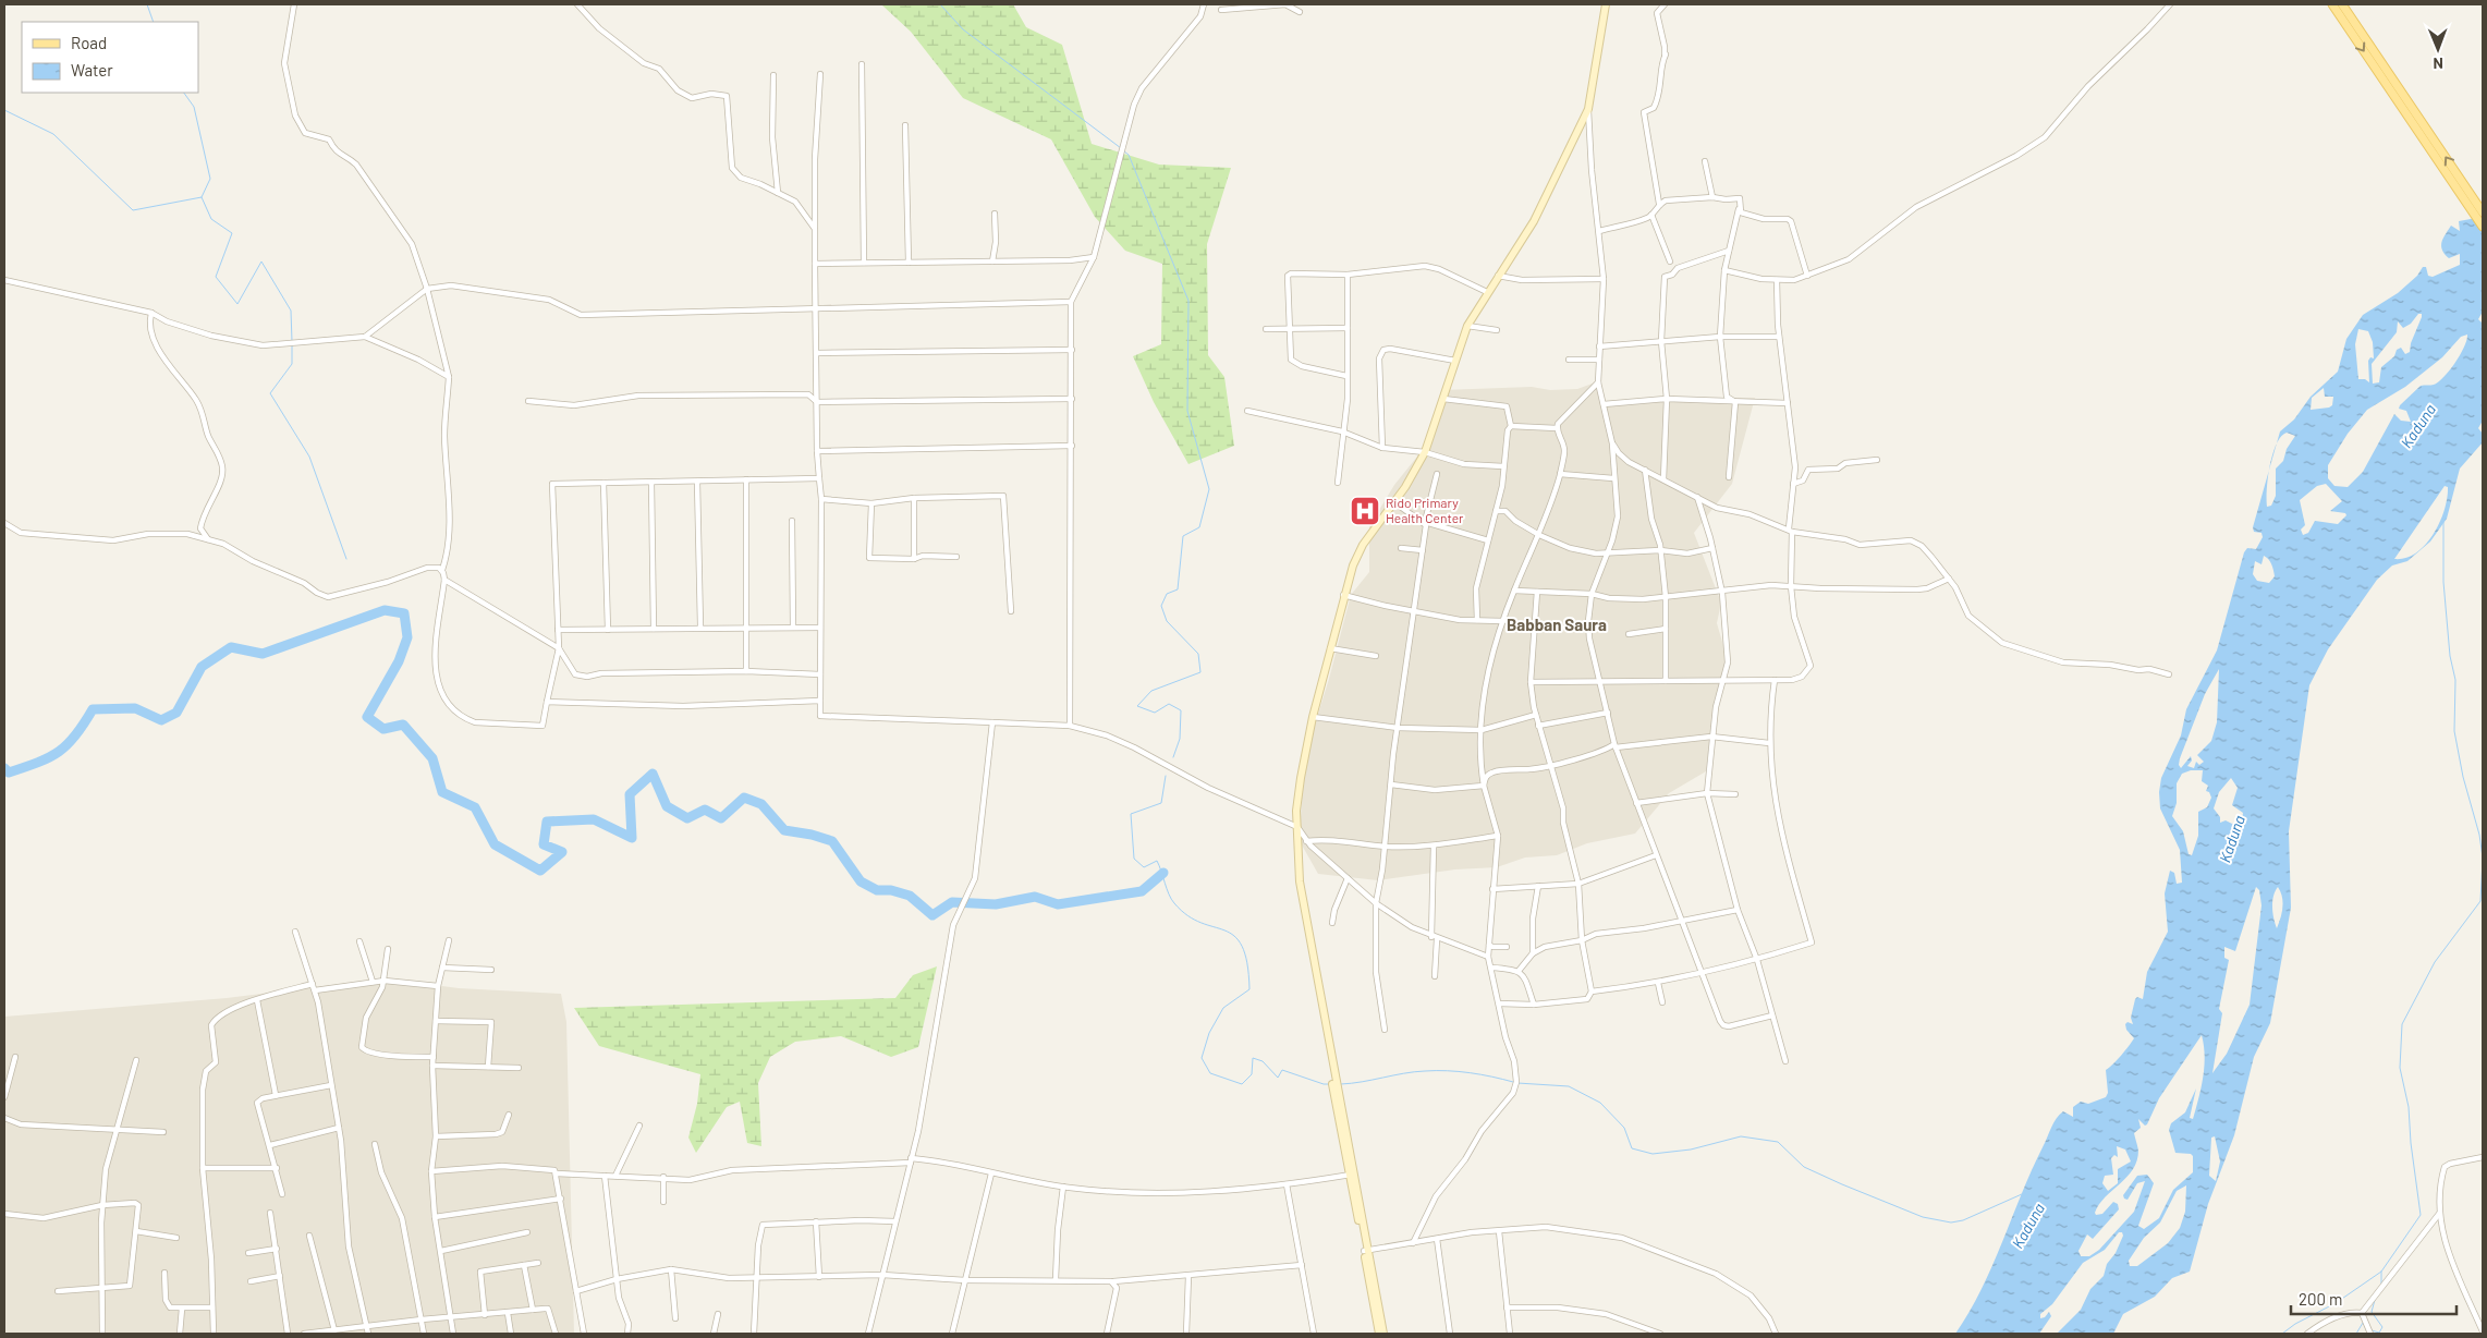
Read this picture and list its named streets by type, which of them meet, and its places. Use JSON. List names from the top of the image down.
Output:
{
  "districts": ["Babban Saura"],
  "water": ["Kaduna"],
  "places": {
    "hospital": ["Rido Primary Health Center"]
  },
  "legend": ["Road", "Water"],
  "scale_bar": "200 m",
  "north": "bottom"
}
